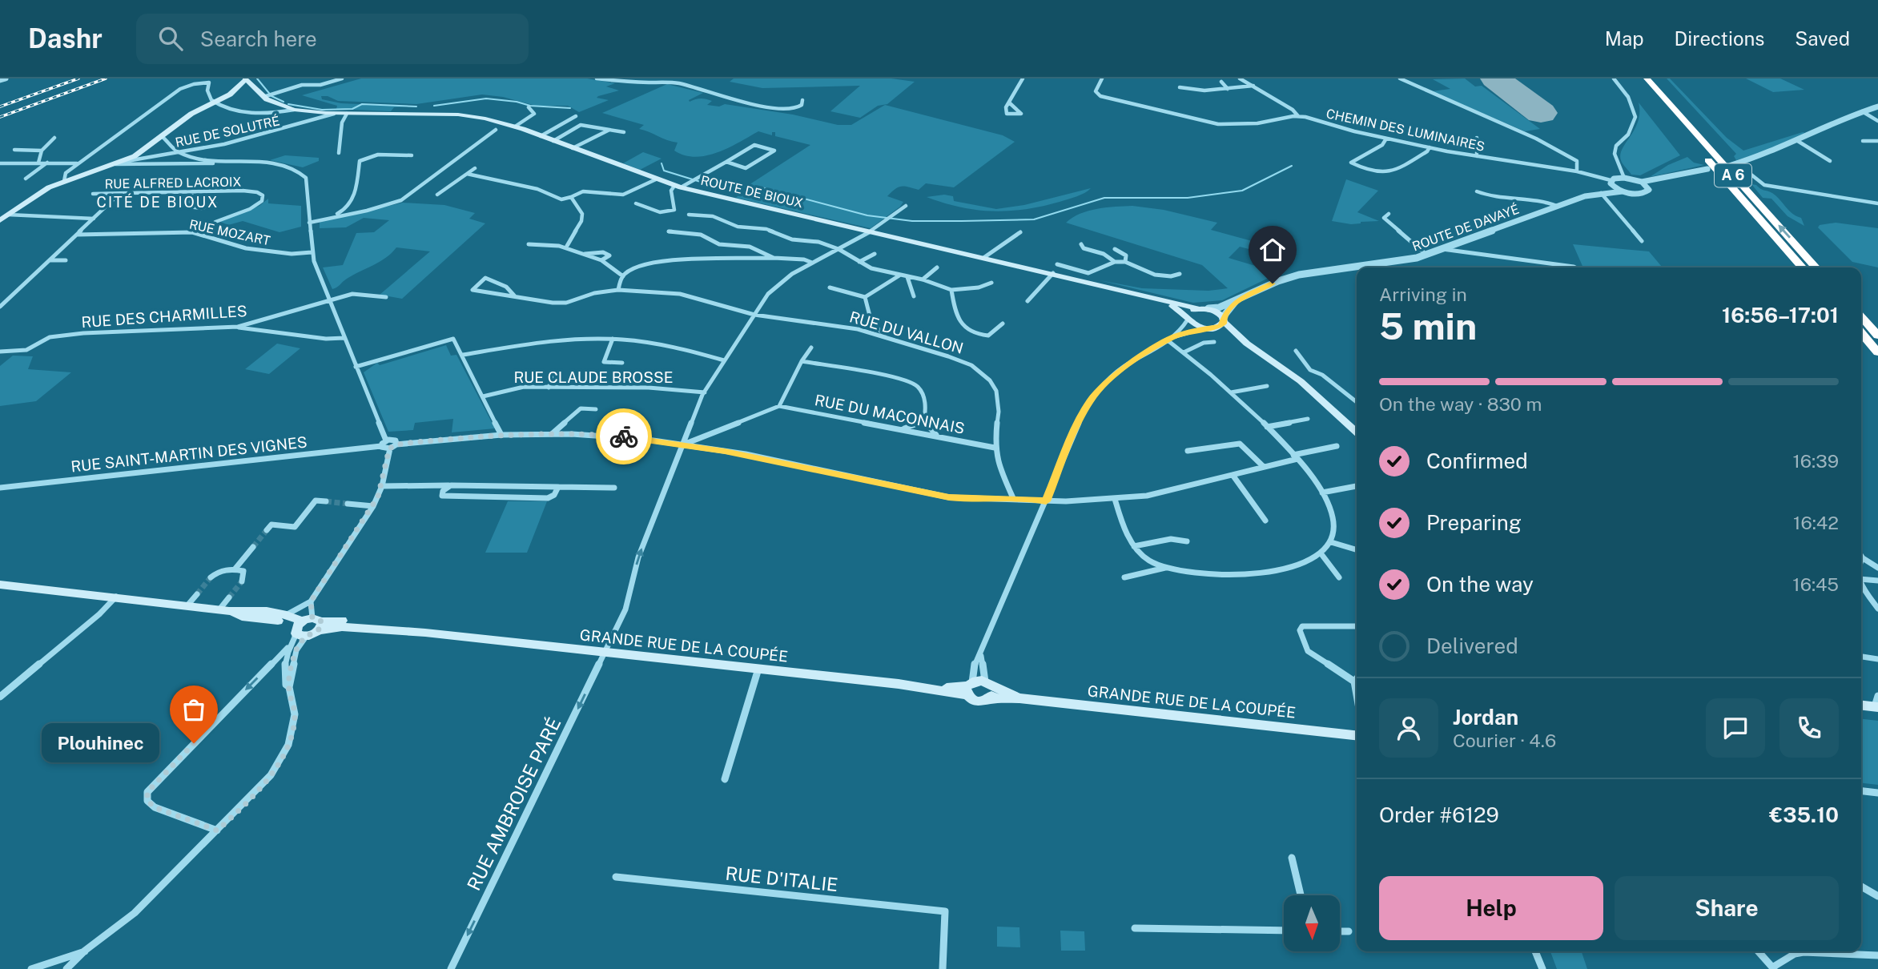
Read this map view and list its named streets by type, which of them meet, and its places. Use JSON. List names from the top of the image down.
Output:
{
  "streets": {
    "highway": ["A 6"],
    "main road": ["ROUTE DE BIOUX", "GRANDE RUE DE LA COUPÉE"],
    "street": [
      "CHEMIN DES LUMINAIRES",
      "RUE DE SOLUTRÉ",
      "RUE ALFRED LACROIX",
      "ROUTE DE DAVAYÉ",
      "RUE MOZART",
      "RUE DES CHARMILLES",
      "RUE DU VALLON",
      "RUE CLAUDE BROSSE",
      "RUE DU MACONNAIS",
      "RUE SAINT-MARTIN DES VIGNES",
      "RUE AMBROISE PARÉ",
      "RUE D'ITALIE"
    ]
  },
  "crossings": [
    ["CHEMIN DES LUMINAIRES", "ROUTE DE DAVAYÉ"],
    ["RUE DE SOLUTRÉ", "ROUTE DE BIOUX"],
    ["ROUTE DE BIOUX", "RUE AMBROISE PARÉ"],
    ["RUE DU VALLON", "RUE DU MACONNAIS"],
    ["RUE DU VALLON", "RUE AMBROISE PARÉ"],
    ["RUE CLAUDE BROSSE", "RUE AMBROISE PARÉ"],
    ["GRANDE RUE DE LA COUPÉE", "RUE AMBROISE PARÉ"]
  ],
  "districts": ["CITÉ DE BIOUX"],
  "places": ["Plouhinec"],
  "north": "bottom",
  "page": {
    "header": "Dashr",
    "search": "Search here",
    "nav": ["Map", "Directions", "Saved"],
    "heading": ["5 min", "Arriving in", "16:56–17:01"],
    "panel": [
      "Jordan",
      "Courier · 4.6",
      "Order #6129",
      "€35.10"
    ],
    "bar": "On the way · 830 m",
    "list": [
      ["Confirmed", "16:39"],
      ["Preparing", "16:42"],
      ["On the way", "16:45"],
      "Delivered"
    ],
    "bubble": "Plouhinec",
    "buttons": ["Help", "Share"]
  }
}
